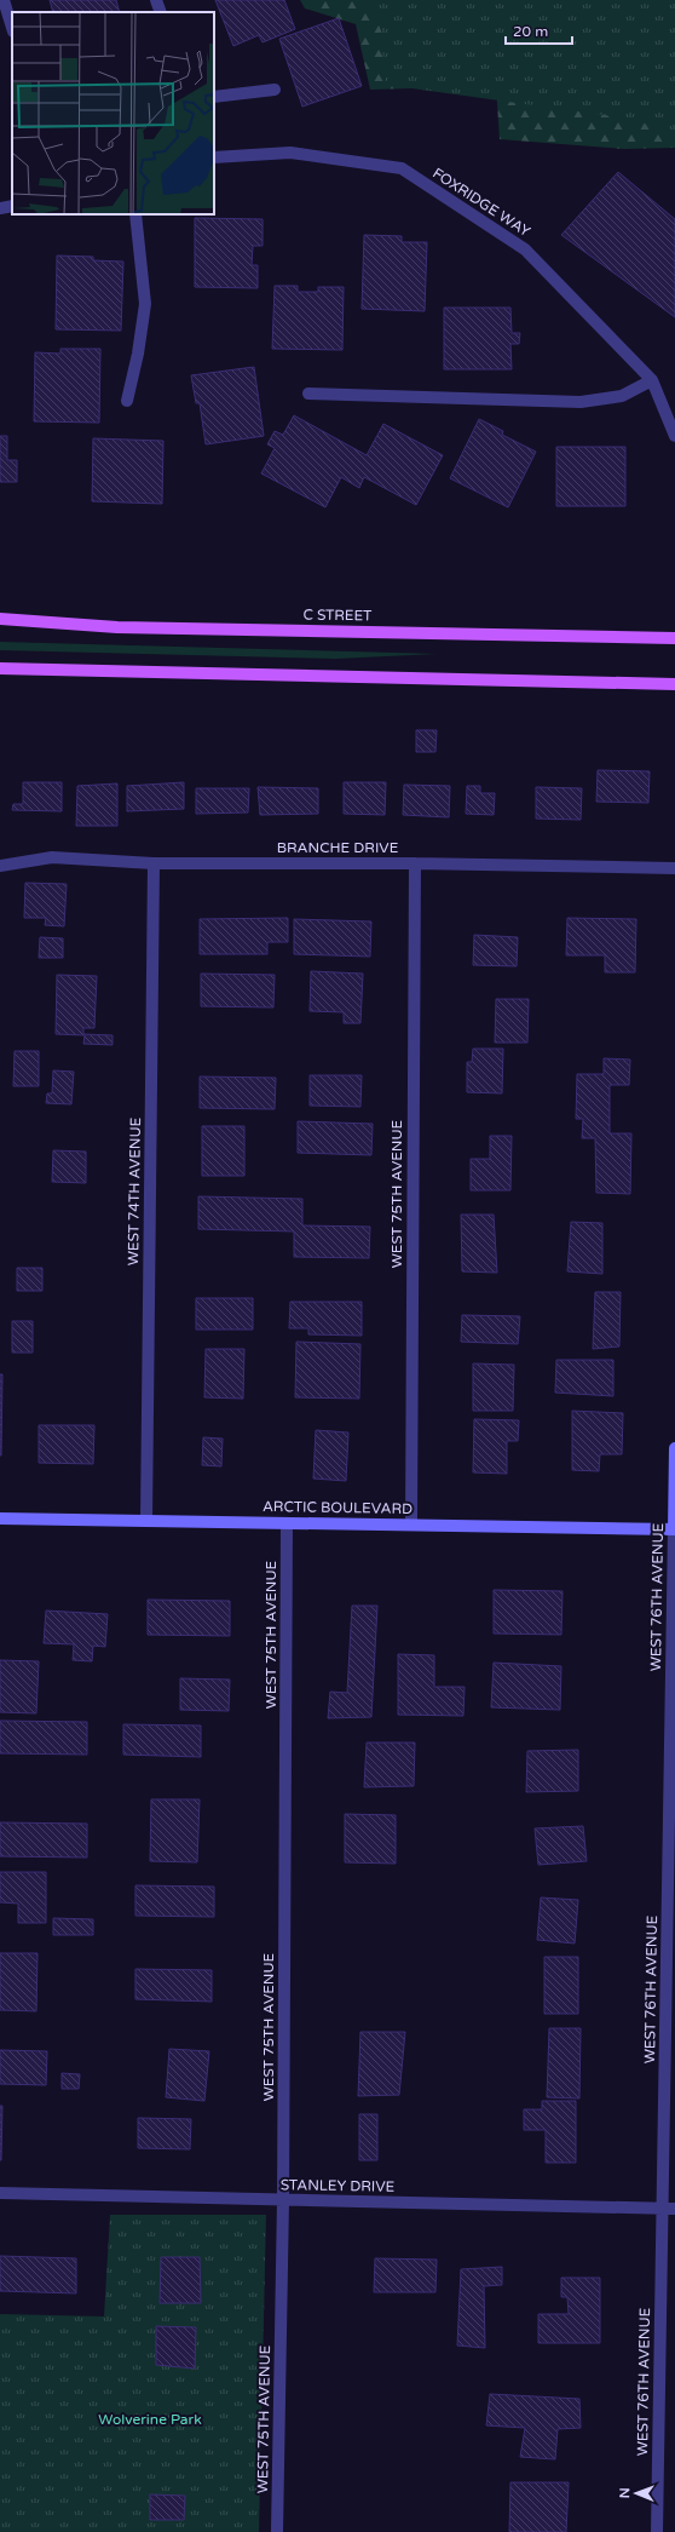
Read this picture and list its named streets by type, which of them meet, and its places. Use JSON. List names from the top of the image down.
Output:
{
  "streets": {
    "main road": ["C STREET", "ARCTIC BOULEVARD", "WEST 76TH AVENUE"],
    "street": [
      "FOXRIDGE WAY",
      "BRANCHE DRIVE",
      "WEST 74TH AVENUE",
      "WEST 75TH AVENUE",
      "STANLEY DRIVE"
    ]
  },
  "crossings": [
    ["BRANCHE DRIVE", "WEST 74TH AVENUE"],
    ["BRANCHE DRIVE", "WEST 75TH AVENUE"],
    ["WEST 74TH AVENUE", "ARCTIC BOULEVARD"],
    ["WEST 75TH AVENUE", "ARCTIC BOULEVARD"],
    ["WEST 75TH AVENUE", "STANLEY DRIVE"],
    ["ARCTIC BOULEVARD", "WEST 76TH AVENUE"],
    ["WEST 76TH AVENUE", "STANLEY DRIVE"]
  ],
  "parks": ["Wolverine Park"],
  "scale_bar": "20 m",
  "north": "left"
}
